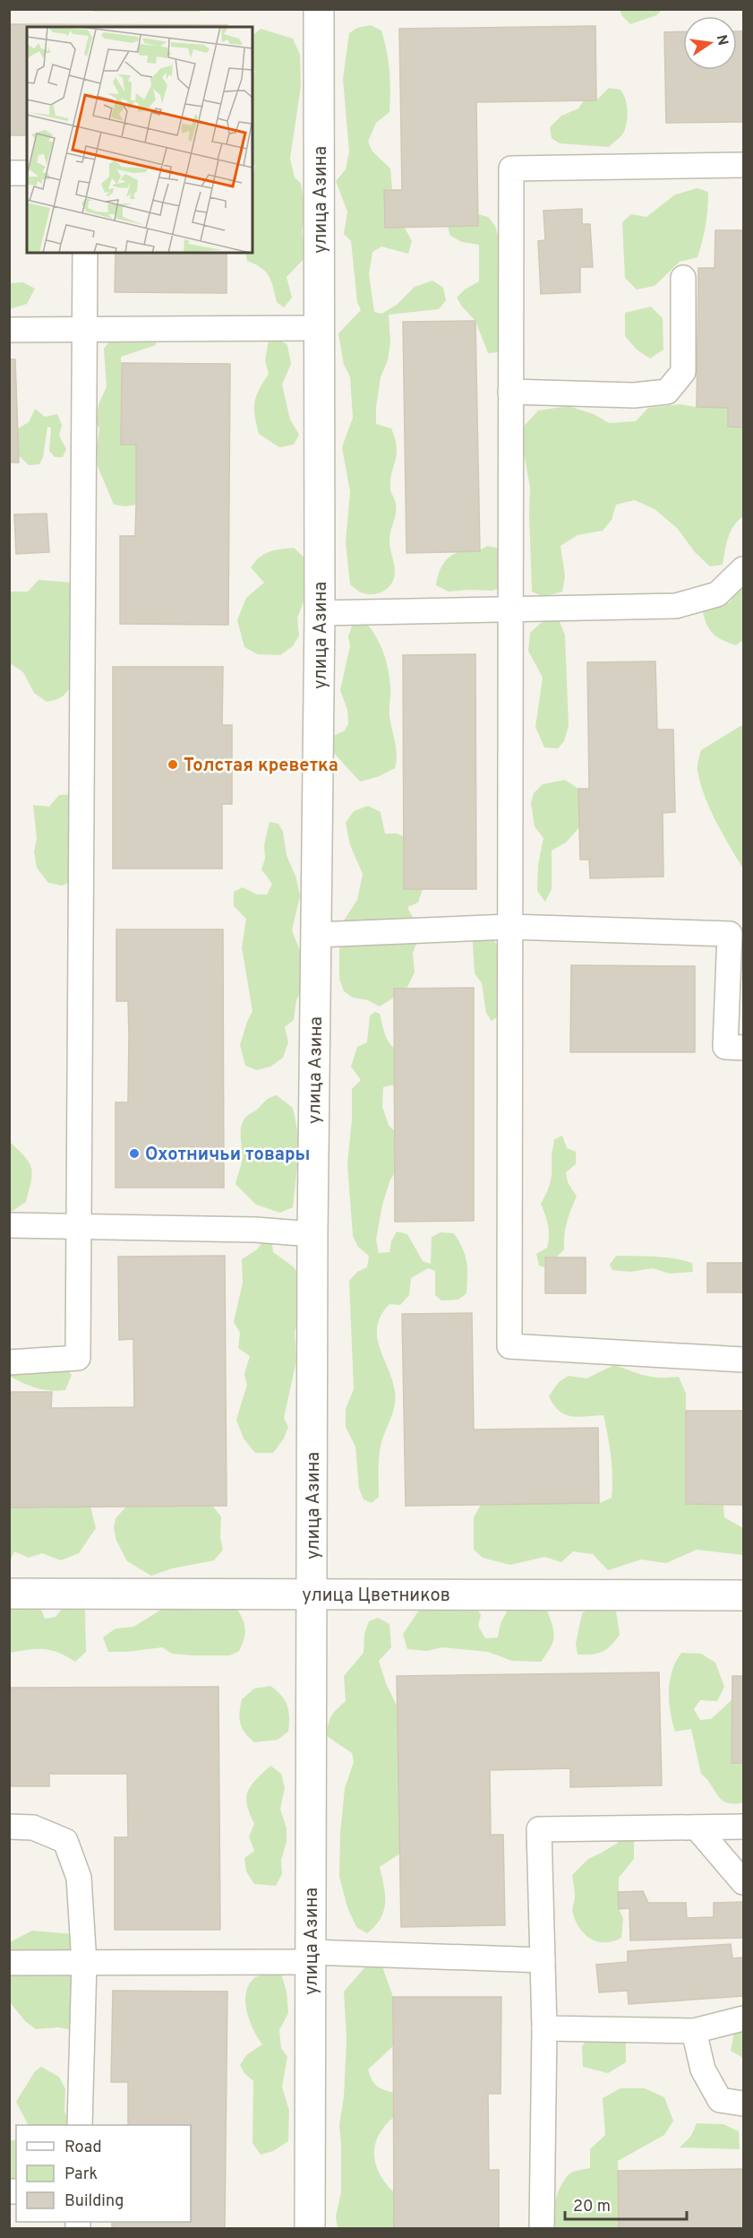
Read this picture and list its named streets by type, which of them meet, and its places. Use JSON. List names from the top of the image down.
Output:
{
  "streets": {
    "street": ["улица Азина", "улица Цветников"]
  },
  "crossings": [
    ["улица Азина", "улица Цветников"]
  ],
  "places": ["Толстая креветка", "Охотничьи товары"],
  "legend": ["Road", "Park", "Building"],
  "scale_bar": "20 m",
  "north": "right"
}
